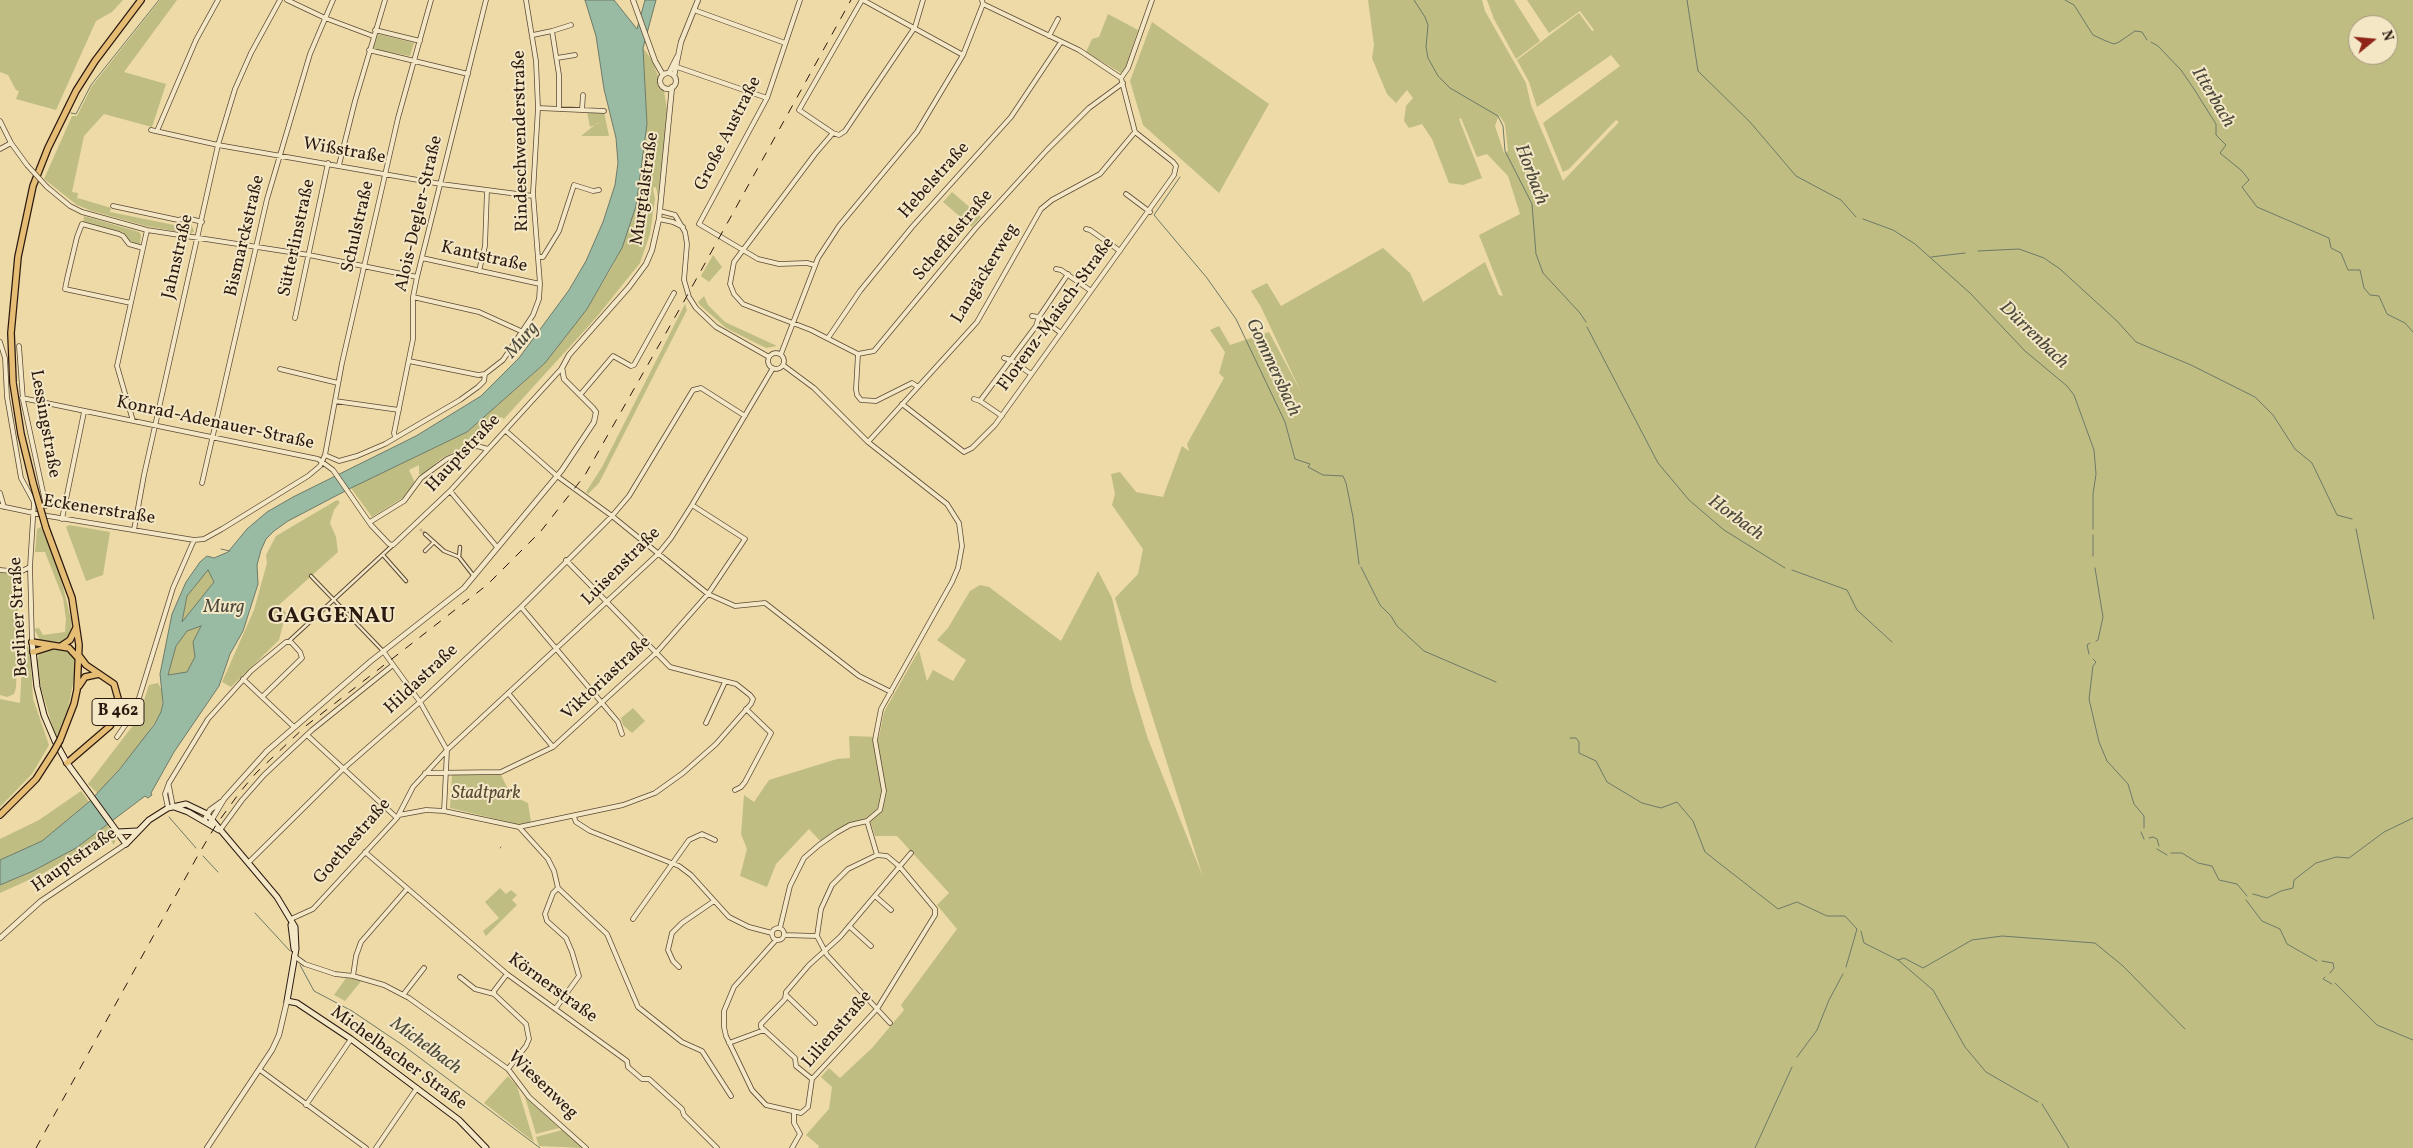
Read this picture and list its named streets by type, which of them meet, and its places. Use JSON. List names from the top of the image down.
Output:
{
  "streets": {
    "main road": [
      "Hauptstraße",
      "Berliner Straße",
      "B 462",
      "Michelbacher Straße"
    ],
    "street": [
      "Große Austraße",
      "Rindeschwenderstraße",
      "Wißstraße",
      "Hebelstraße",
      "Murgtalstraße",
      "Alois-Degler-Straße",
      "Schulstraße",
      "Bismarckstraße",
      "Scheffelstraße",
      "Sütterlinstraße",
      "Jahnstraße",
      "Kantstraße",
      "Langäckerweg",
      "Florenz-Maisch-Straße",
      "Lessingstraße",
      "Konrad-Adenauer-Straße",
      "Eckenerstraße",
      "Luisenstraße",
      "Viktoriastraße",
      "Hildastraße",
      "Goethestraße",
      "Körnerstraße",
      "Lilienstraße",
      "Wiesenweg"
    ]
  },
  "crossings": [
    ["Rindeschwenderstraße", "Wißstraße"],
    ["Rindeschwenderstraße", "Alois-Degler-Straße"],
    ["Rindeschwenderstraße", "Schulstraße"],
    ["Rindeschwenderstraße", "Kantstraße"],
    ["Wißstraße", "Alois-Degler-Straße"],
    ["Wißstraße", "Schulstraße"],
    ["Wißstraße", "Bismarckstraße"],
    ["Wißstraße", "Sütterlinstraße"],
    ["Wißstraße", "Jahnstraße"],
    ["Murgtalstraße", "Hauptstraße"],
    ["Alois-Degler-Straße", "Kantstraße"],
    ["Schulstraße", "Konrad-Adenauer-Straße"],
    ["Schulstraße", "Eckenerstraße"],
    ["Bismarckstraße", "Konrad-Adenauer-Straße"],
    ["Jahnstraße", "Konrad-Adenauer-Straße"],
    ["Jahnstraße", "Eckenerstraße"],
    ["Langäckerweg", "Florenz-Maisch-Straße"],
    ["Lessingstraße", "Konrad-Adenauer-Straße"],
    ["Lessingstraße", "Eckenerstraße"],
    ["Lessingstraße", "Berliner Straße"],
    ["Konrad-Adenauer-Straße", "Hauptstraße"],
    ["Hauptstraße", "Berliner Straße"],
    ["Eckenerstraße", "Berliner Straße"],
    ["Luisenstraße", "Viktoriastraße"],
    ["Luisenstraße", "Hildastraße"],
    ["Luisenstraße", "Goethestraße"],
    ["Berliner Straße", "B 462"],
    ["Viktoriastraße", "Goethestraße"],
    ["Goethestraße", "Körnerstraße"]
  ],
  "districts": ["GAGGENAU"],
  "water": [
    "Itterbach",
    "Horbach",
    "Dürrenbach",
    "Murg",
    "Gommersbach",
    "Michelbach"
  ],
  "parks": ["Stadtpark"],
  "north": "right"
}
